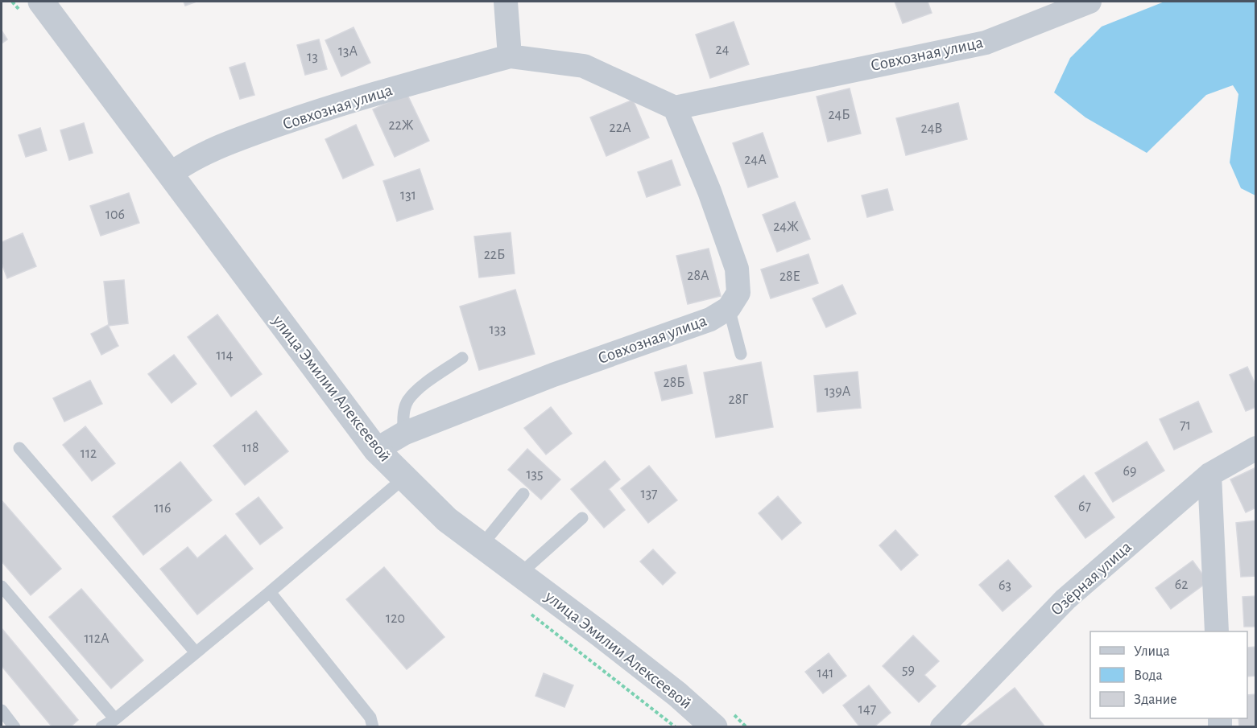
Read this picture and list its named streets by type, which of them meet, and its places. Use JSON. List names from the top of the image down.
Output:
{
  "streets": {
    "street": ["Совхозная улица", "улица Эмилии Алексеевой", "Озёрная улица"]
  },
  "crossings": [
    ["Совхозная улица", "улица Эмилии Алексеевой"]
  ],
  "house_numbers": [
    "24",
    "13А",
    "13",
    "24Б",
    "22Ж",
    "22А",
    "24В",
    "24А",
    "131",
    "106",
    "24Ж",
    "22Б",
    "28А",
    "28Е",
    "133",
    "114",
    "28Б",
    "139А",
    "28Г",
    "71",
    "118",
    "112",
    "69",
    "135",
    "137",
    "67",
    "116",
    "62",
    "63",
    "120",
    "112А",
    "59",
    "141",
    "147"
  ],
  "legend": ["Улица", "Вода", "Здание"]
}
